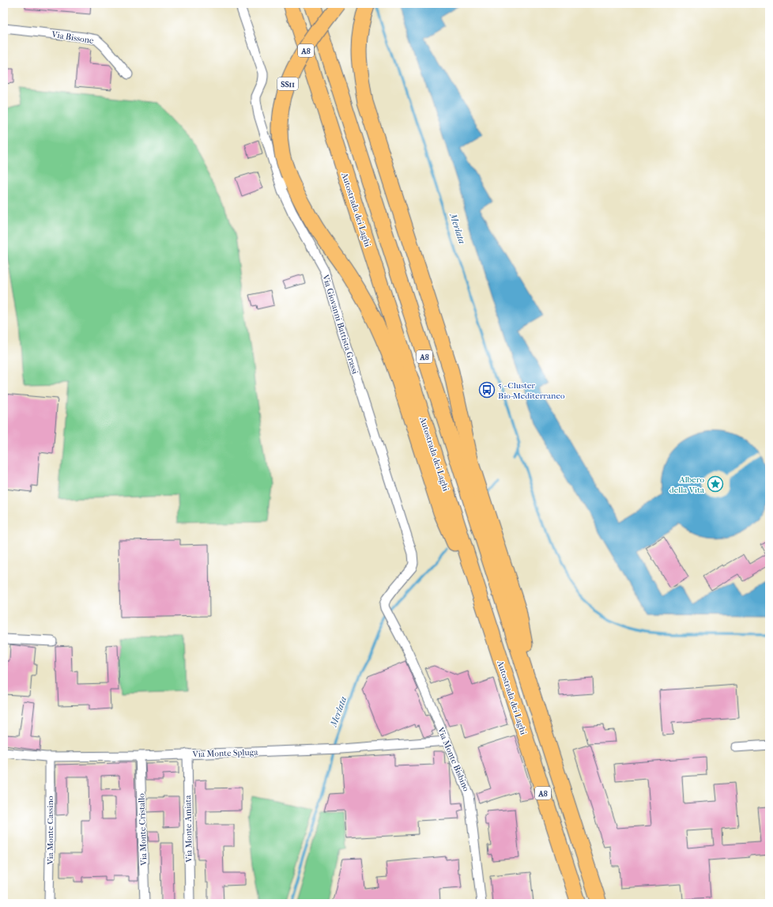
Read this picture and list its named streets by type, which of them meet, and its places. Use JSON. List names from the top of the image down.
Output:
{
  "streets": {
    "highway": ["A8", "SS11", "Autostrada dei Laghi"],
    "street": [
      "Via Bissone",
      "Via Giovanni Battista Grassi",
      "Via Monte Spluga",
      "Via Monte Bisbino",
      "Via Monte Amiata",
      "Via Monte Cristallo",
      "Via Monte Cassino"
    ]
  },
  "crossings": [
    ["SS11", "Autostrada dei Laghi"],
    ["Via Giovanni Battista Grassi", "Via Monte Bisbino"],
    ["Via Monte Spluga", "Via Monte Bisbino"],
    ["Via Monte Spluga", "Via Monte Amiata"],
    ["Via Monte Spluga", "Via Monte Cristallo"],
    ["Via Monte Spluga", "Via Monte Cassino"]
  ],
  "water": ["Merlata"],
  "places": {
    "bus stop": ["5 - Cluster Bio-Mediterraneo"],
    "place": ["Albero della Vita"]
  }
}
